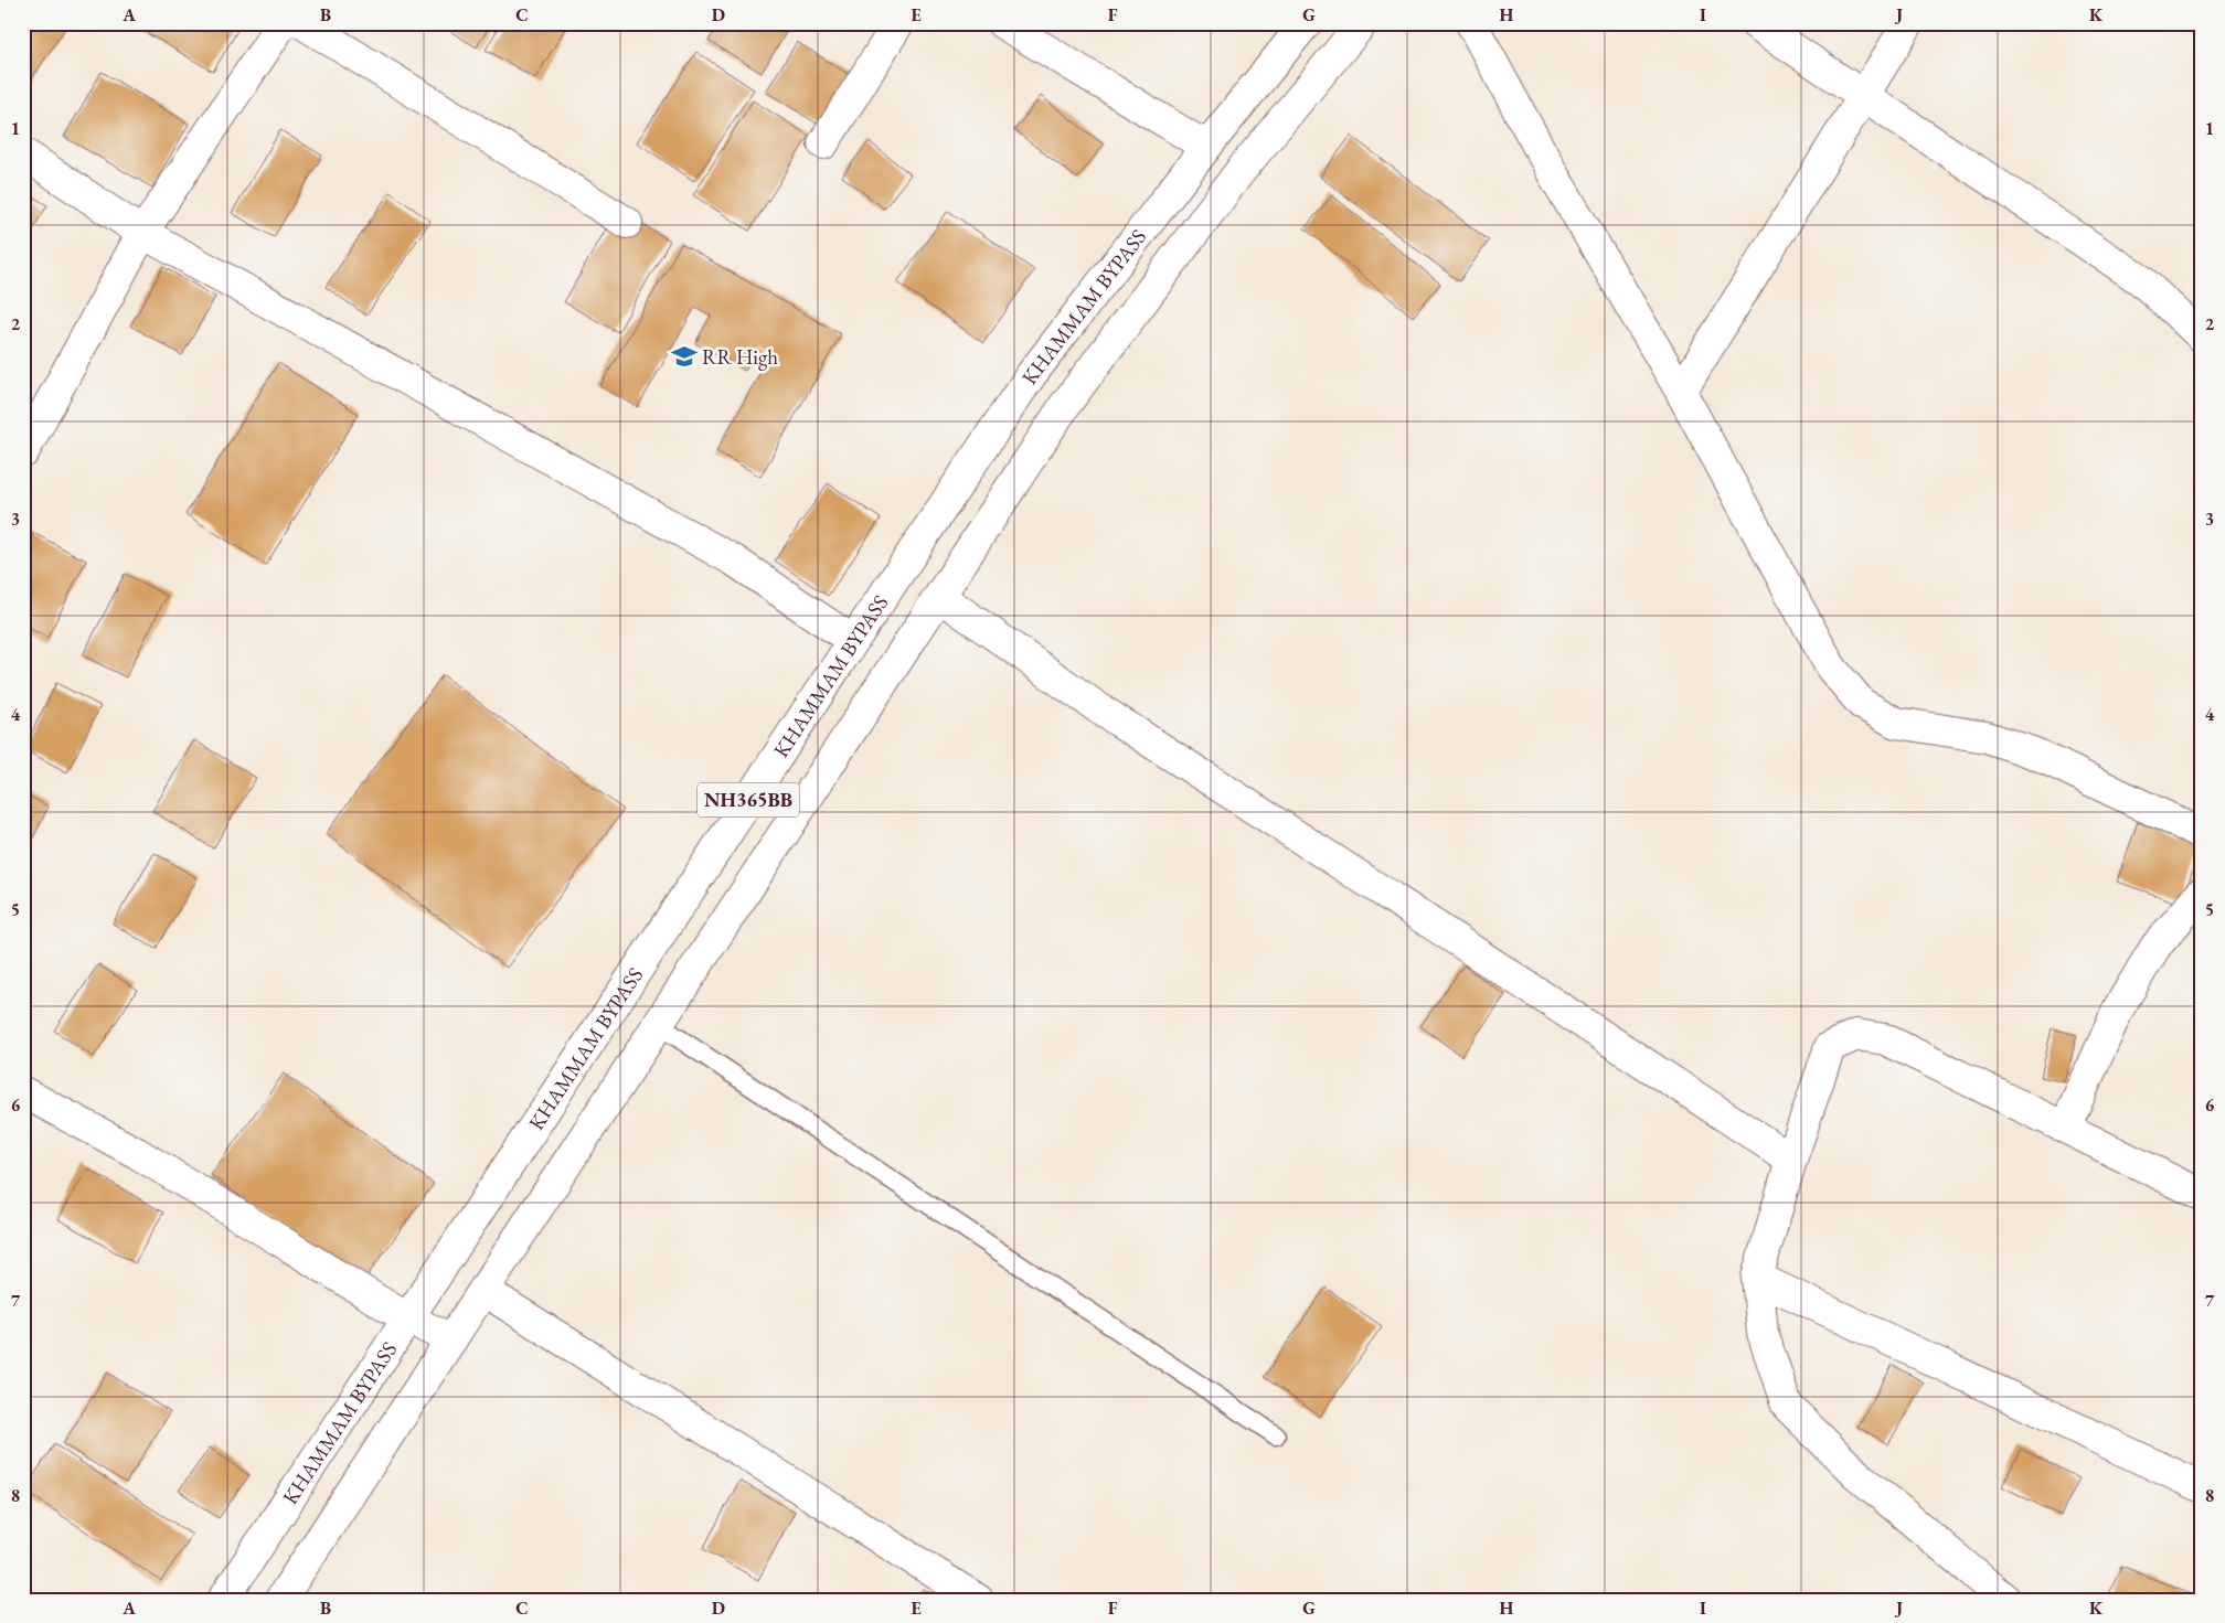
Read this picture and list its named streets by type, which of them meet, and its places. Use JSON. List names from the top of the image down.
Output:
{
  "streets": {
    "main road": ["KHAMMAM BYPASS", "NH365BB"]
  },
  "places": {
    "school or university": ["RR High"]
  },
  "grid": {
    "columns": [
      "A",
      "B",
      "C",
      "D",
      "E",
      "F",
      "G",
      "H",
      "I",
      "J",
      "K"
    ],
    "rows": [
      "1",
      "2",
      "3",
      "4",
      "5",
      "6",
      "7",
      "8"
    ]
  }
}
